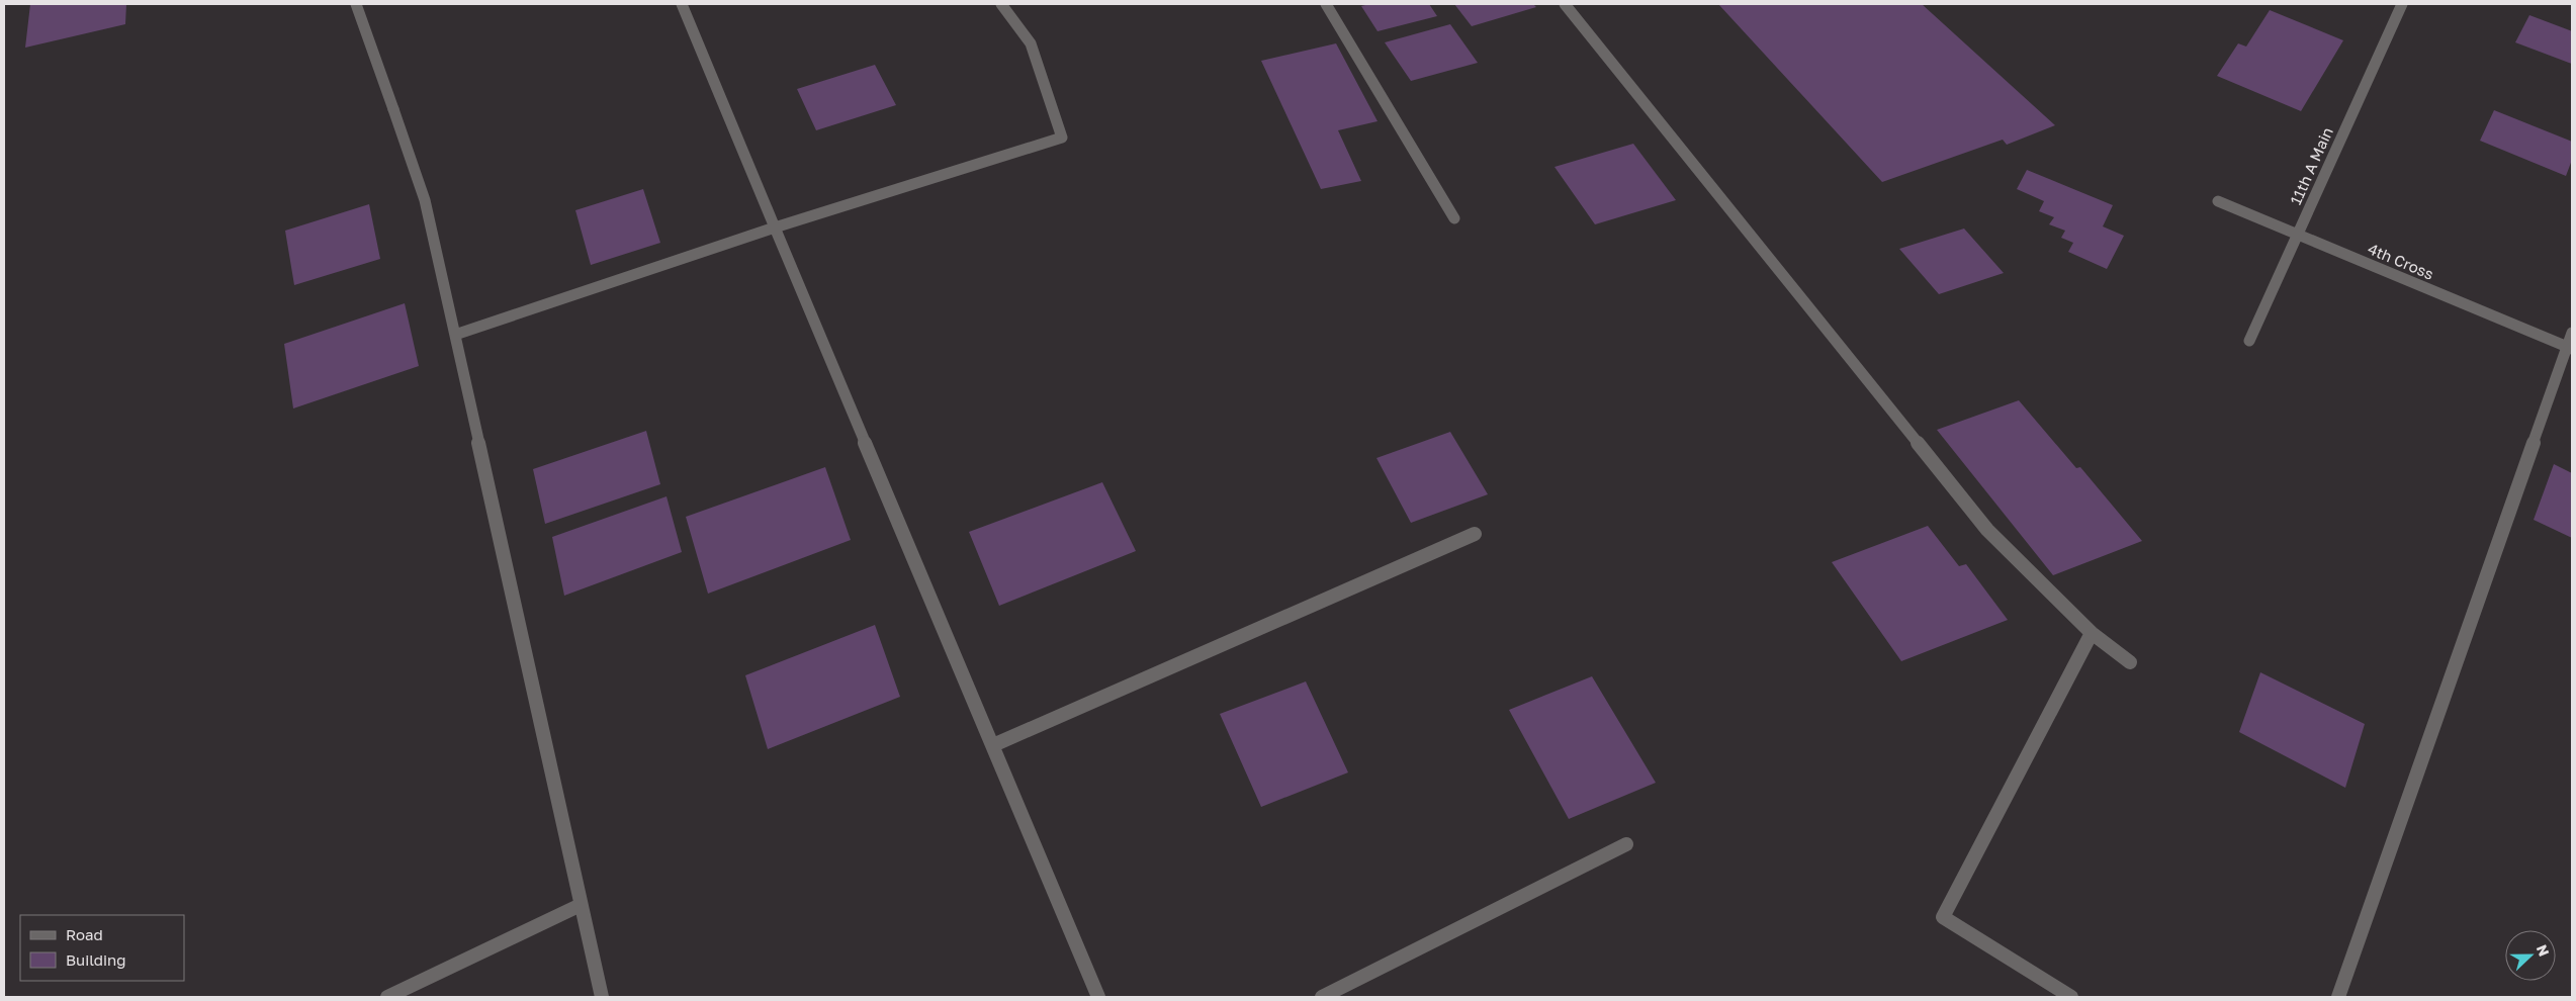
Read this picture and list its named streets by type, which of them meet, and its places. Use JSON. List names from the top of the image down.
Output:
{
  "streets": {
    "street": ["11th A Main", "4th Cross"]
  },
  "crossings": [
    ["11th A Main", "4th Cross"]
  ],
  "legend": ["Road", "Building"],
  "north": "right"
}
